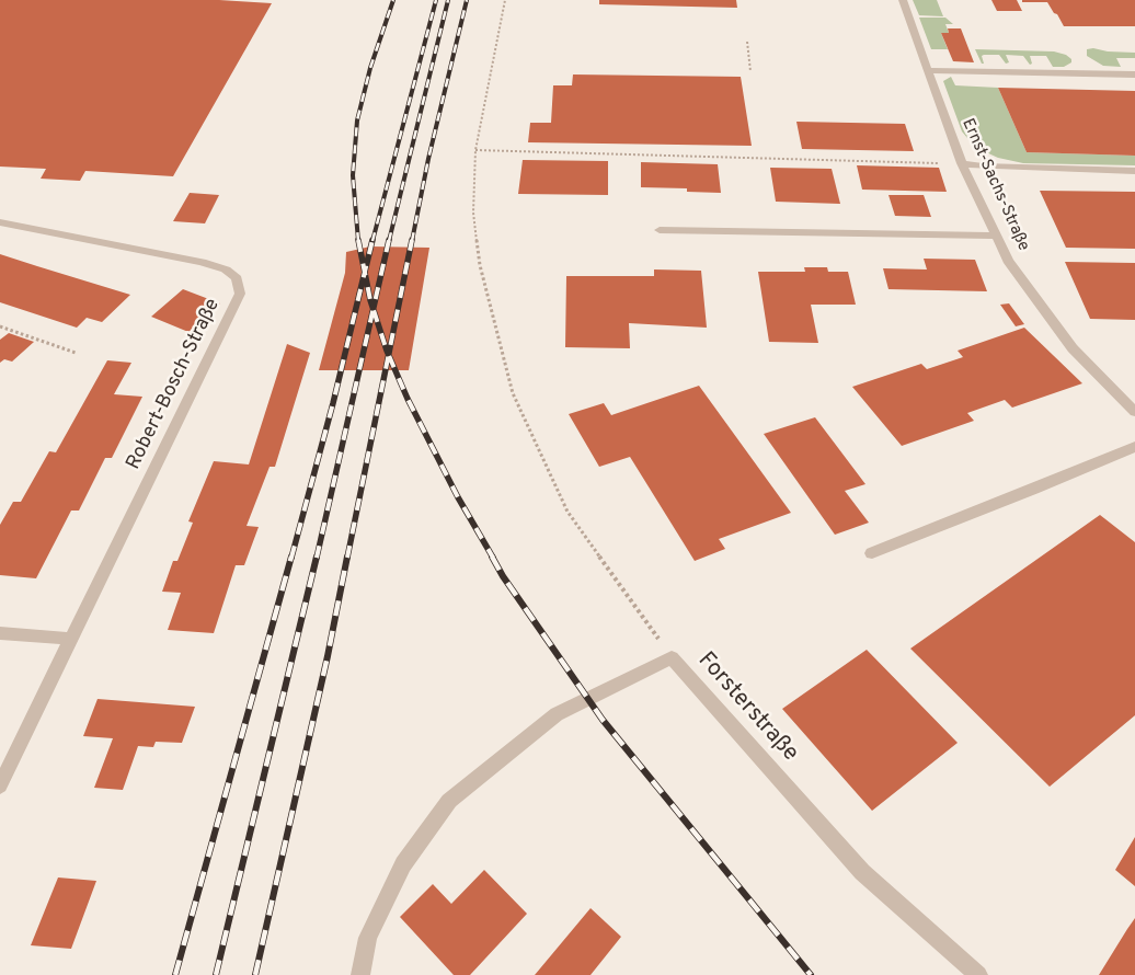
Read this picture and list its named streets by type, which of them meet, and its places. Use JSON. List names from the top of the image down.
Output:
{
  "streets": {
    "street": ["Ernst-Sachs-Straße", "Robert-Bosch-Straße", "Forsterstraße"]
  }
}
